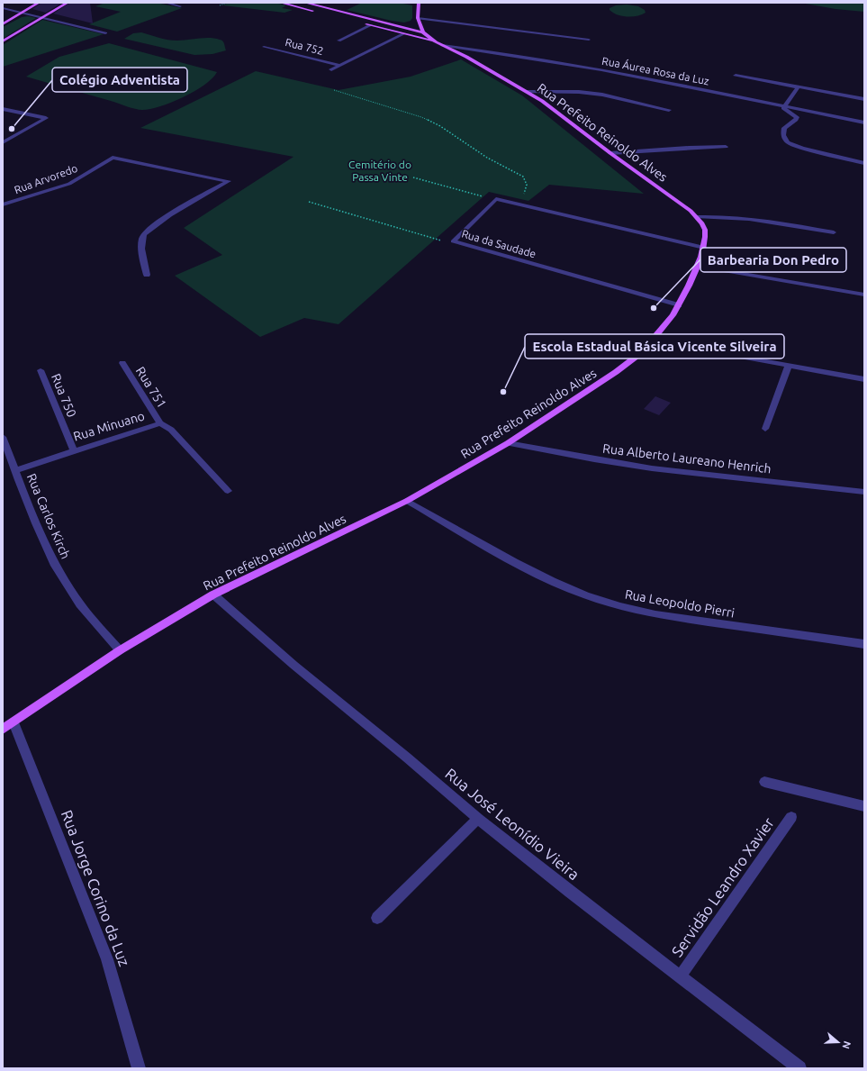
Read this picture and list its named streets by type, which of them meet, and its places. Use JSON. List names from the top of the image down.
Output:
{
  "streets": {
    "main road": ["Rua Prefeito Reinoldo Alves"],
    "street": [
      "Rua 752",
      "Rua Áurea Rosa da Luz",
      "Rua Arvoredo",
      "Rua da Saudade",
      "Rua 751",
      "Rua 750",
      "Rua Minuano",
      "Rua Alberto Laureano Henrich",
      "Rua Carlos Kirch",
      "Rua Leopoldo Pierri",
      "Rua José Leonídio Vieira",
      "Servidão Leandro Xavier",
      "Rua Jorge Corino da Luz"
    ]
  },
  "crossings": [
    ["Rua Áurea Rosa da Luz", "Rua Prefeito Reinoldo Alves"],
    ["Rua Prefeito Reinoldo Alves", "Rua da Saudade"],
    ["Rua Prefeito Reinoldo Alves", "Rua Alberto Laureano Henrich"],
    ["Rua Prefeito Reinoldo Alves", "Rua Carlos Kirch"],
    ["Rua Prefeito Reinoldo Alves", "Rua Leopoldo Pierri"],
    ["Rua Prefeito Reinoldo Alves", "Rua José Leonídio Vieira"],
    ["Rua Prefeito Reinoldo Alves", "Rua Jorge Corino da Luz"],
    ["Rua 751", "Rua Minuano"],
    ["Rua 750", "Rua Minuano"],
    ["Rua Minuano", "Rua Carlos Kirch"],
    ["Rua José Leonídio Vieira", "Servidão Leandro Xavier"]
  ],
  "parks": ["Cemitério do Passa Vinte"],
  "places": ["Colégio Adventista", "Barbearia Don Pedro", "Escola Estadual Básica Vicente Silveira"],
  "north": "right"
}
